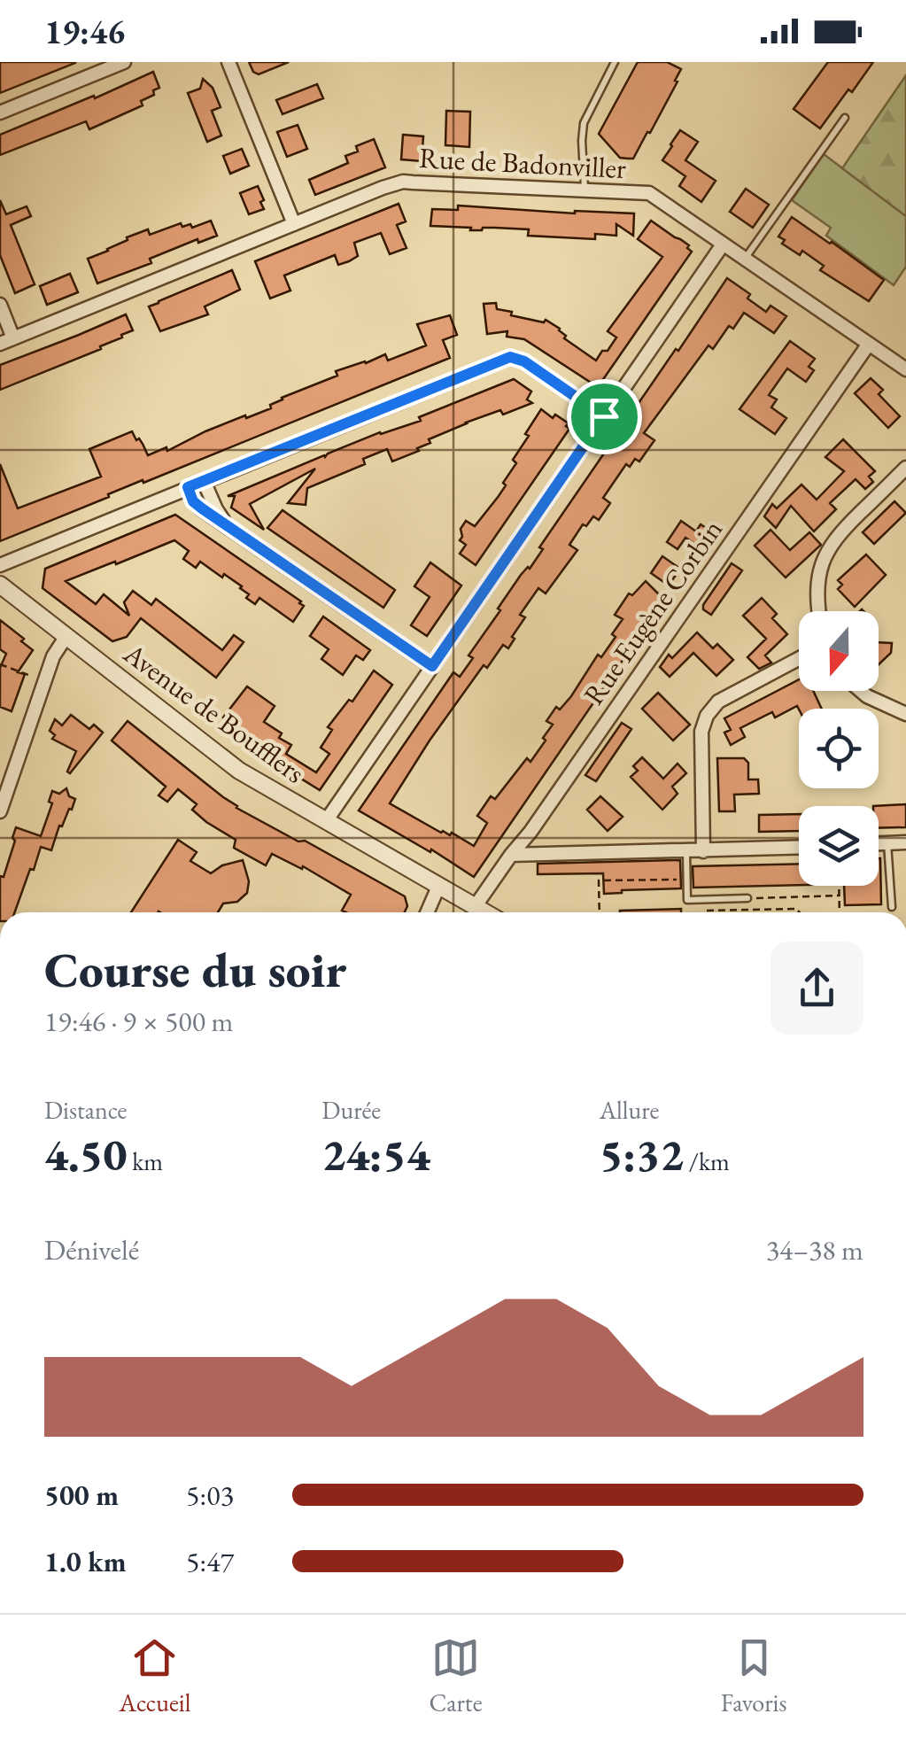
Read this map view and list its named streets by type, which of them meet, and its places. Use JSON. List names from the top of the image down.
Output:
{
  "streets": {
    "street": ["Rue de Badonviller", "Rue Eugène Corbin", "Avenue de Boufflers"]
  },
  "crossings": [
    ["Rue de Badonviller", "Rue Eugène Corbin"],
    ["Rue Eugène Corbin", "Avenue de Boufflers"]
  ],
  "north": "bottom",
  "page": {
    "status": "19:46",
    "heading": ["Course du soir", "19:46 · 9 × 500 m"],
    "stats": [
      ["Distance", "4.50 km"],
      ["Durée", "24:54"],
      ["Allure", "5:32 /km"]
    ],
    "chart": ["Dénivelé", "34–38 m"],
    "list": [
      {
        "name": "500 m",
        "note": "5:03"
      },
      {
        "name": "1.0 km",
        "note": "5:47"
      }
    ],
    "tabs": ["Accueil", "Carte", "Favoris"]
  }
}
